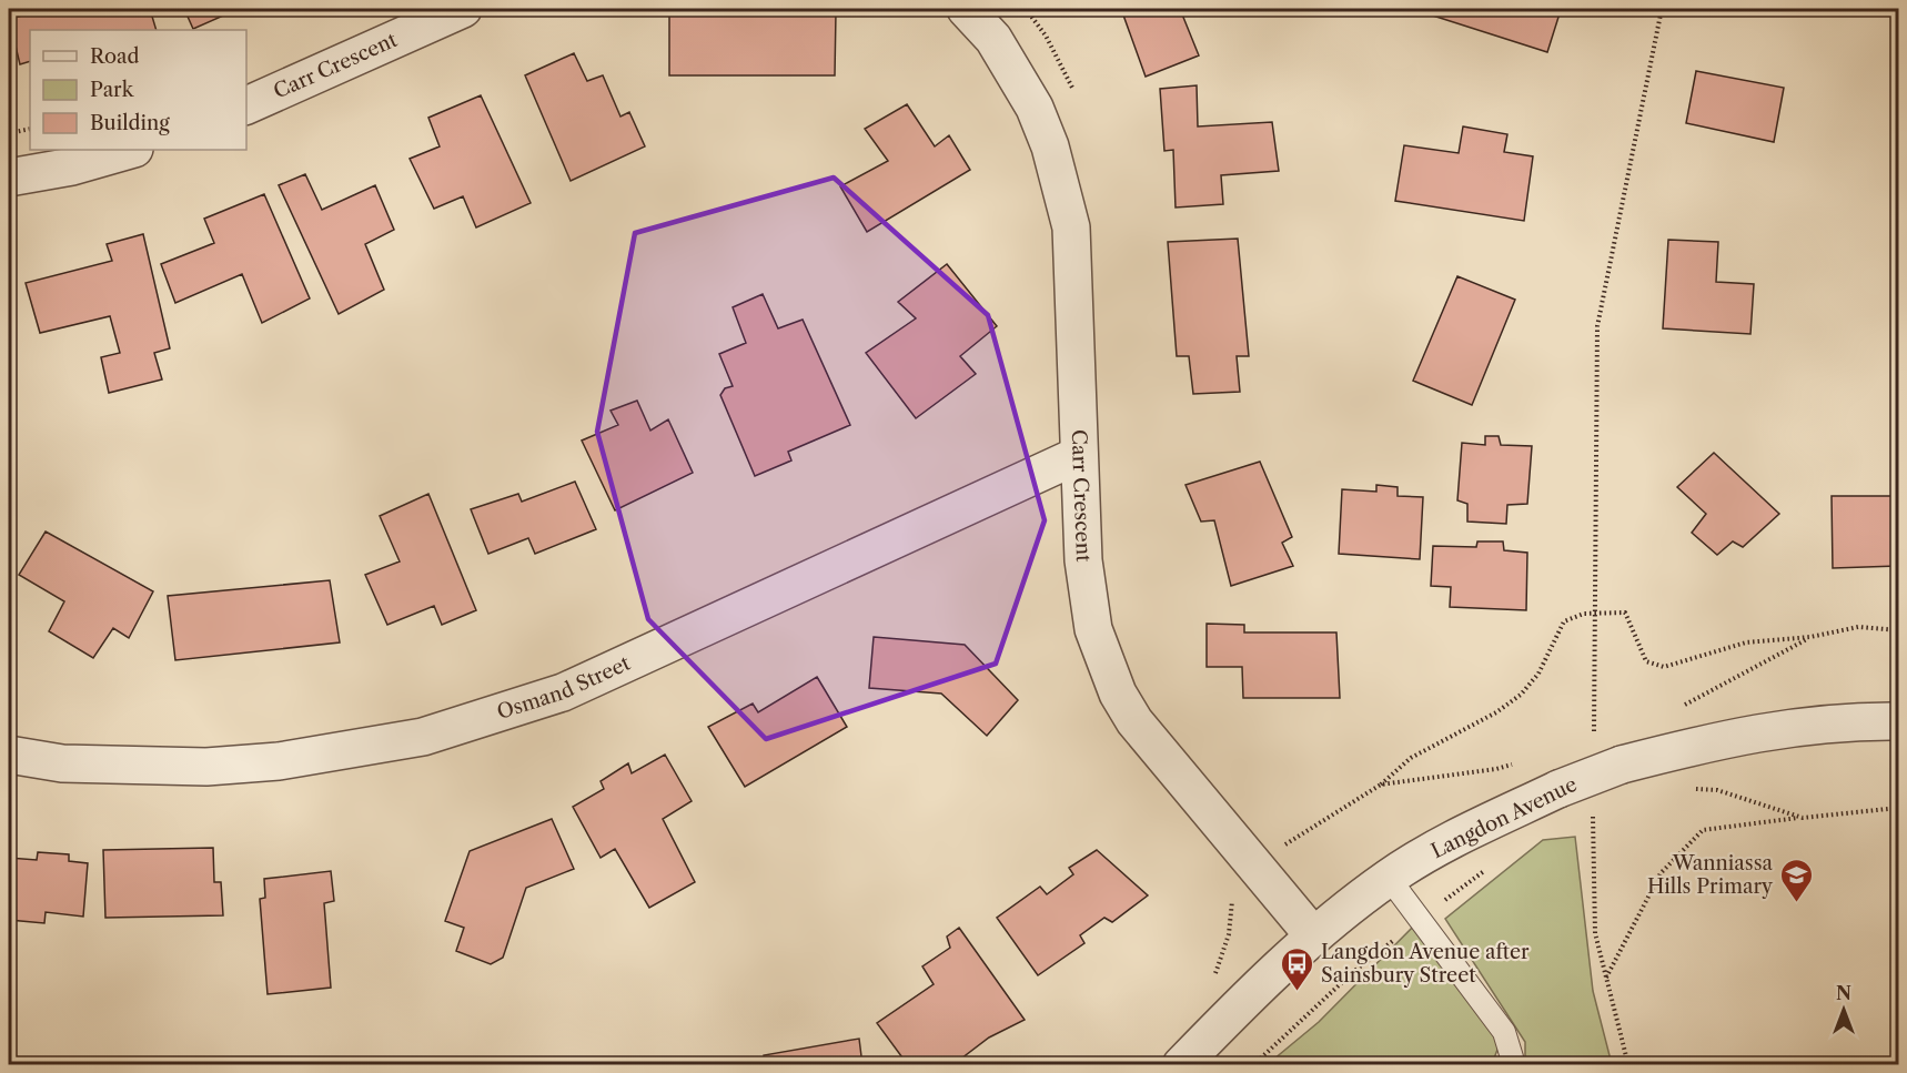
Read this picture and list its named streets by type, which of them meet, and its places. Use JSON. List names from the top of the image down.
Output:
{
  "streets": {
    "street": ["Carr Crescent", "Osmand Street", "Langdon Avenue"]
  },
  "crossings": [
    ["Carr Crescent", "Osmand Street"],
    ["Carr Crescent", "Langdon Avenue"]
  ],
  "places": {
    "school or university": ["Wanniassa Hills Primary"],
    "bus stop": ["Langdon Avenue after Sainsbury Street"]
  },
  "legend": ["Road", "Park", "Building"],
  "north": "top"
}
